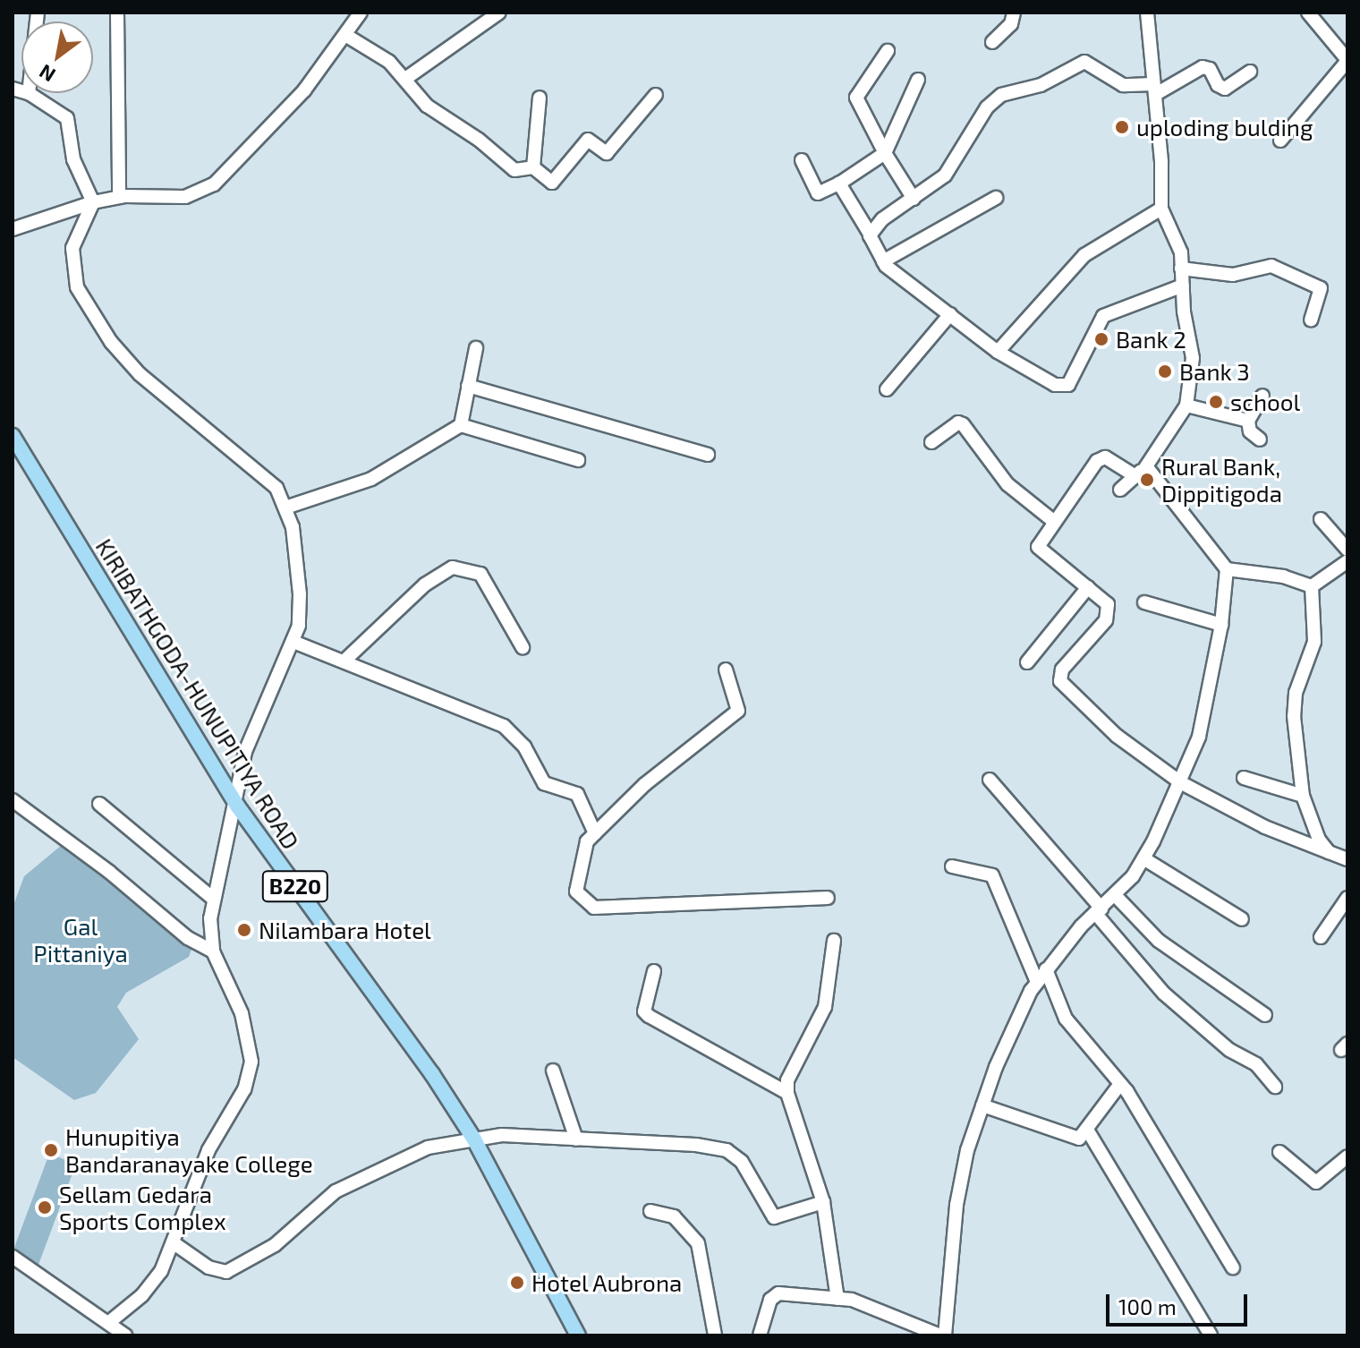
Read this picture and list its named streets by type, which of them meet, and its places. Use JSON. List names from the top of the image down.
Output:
{
  "streets": {
    "main road": ["KIRIBATHGODA-HUNUPITIYA ROAD", "B220"]
  },
  "parks": ["Gal Pittaniya"],
  "places": [
    "uploding bulding",
    "Bank 2",
    "Bank 3",
    "school",
    "Rural Bank, Dippitigoda",
    "Nilambara Hotel",
    "Hunupitiya Bandaranayake College",
    "Sellam Gedara Sports Complex",
    "Hotel Aubrona"
  ],
  "scale_bar": "100 m",
  "north": "bottom left"
}
